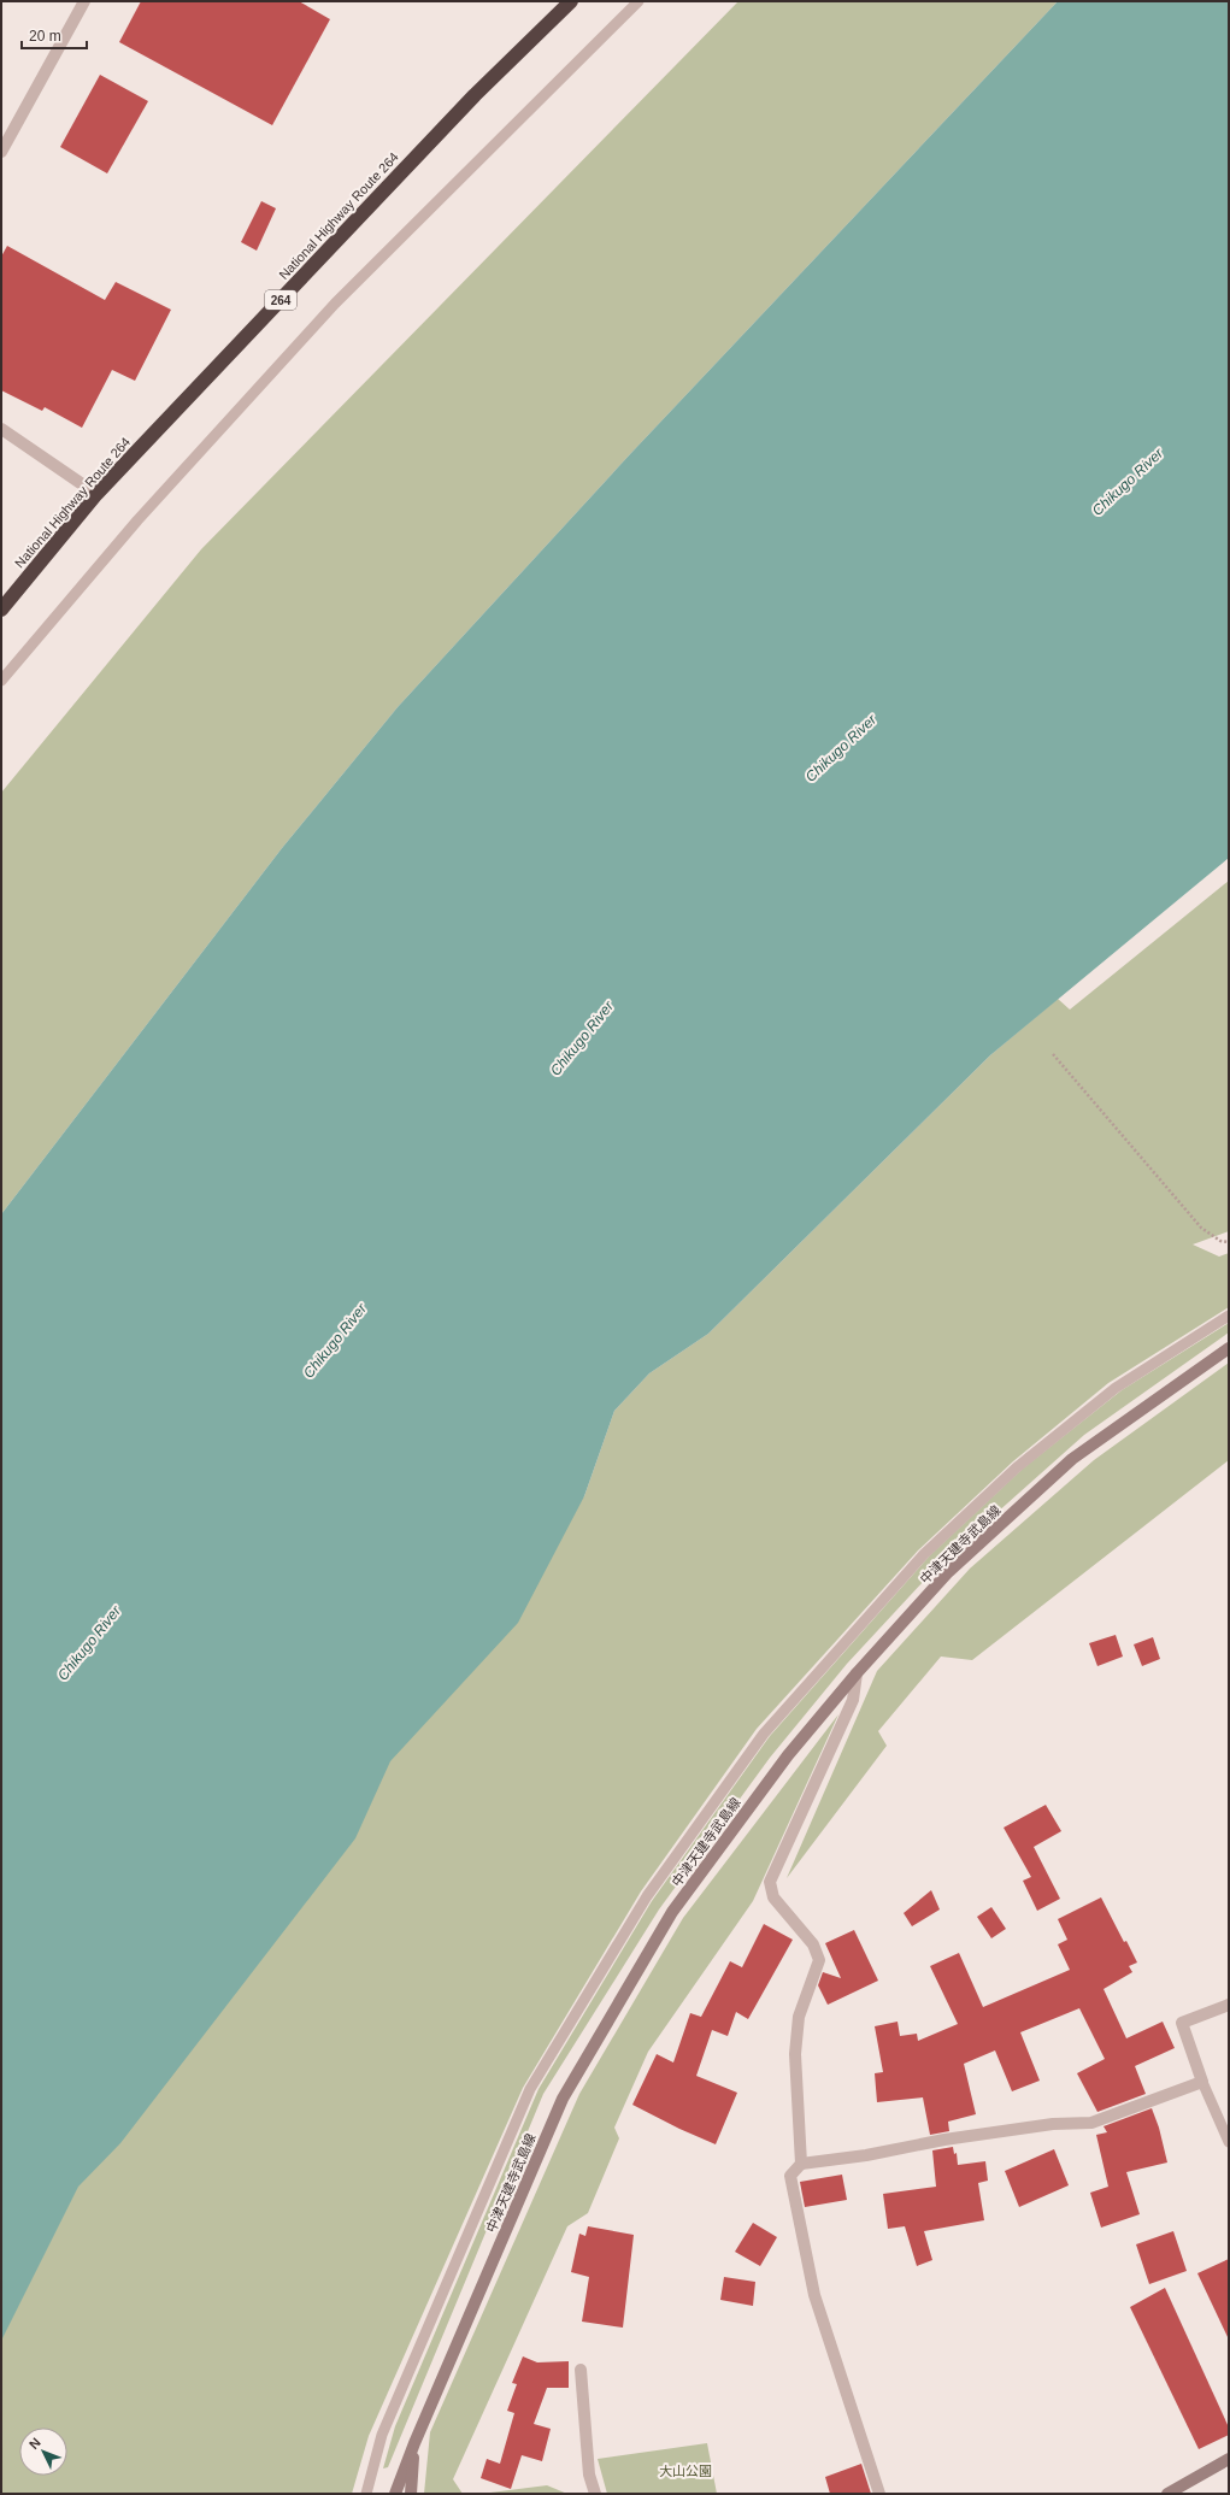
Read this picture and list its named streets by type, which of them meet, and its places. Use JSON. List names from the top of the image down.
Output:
{
  "streets": {
    "highway": ["National Highway Route 264", "264"],
    "main road": ["中津天建寺武島線"]
  },
  "water": ["Chikugo River"],
  "parks": ["大山公園"],
  "scale_bar": "20 m",
  "north": "top left"
}
